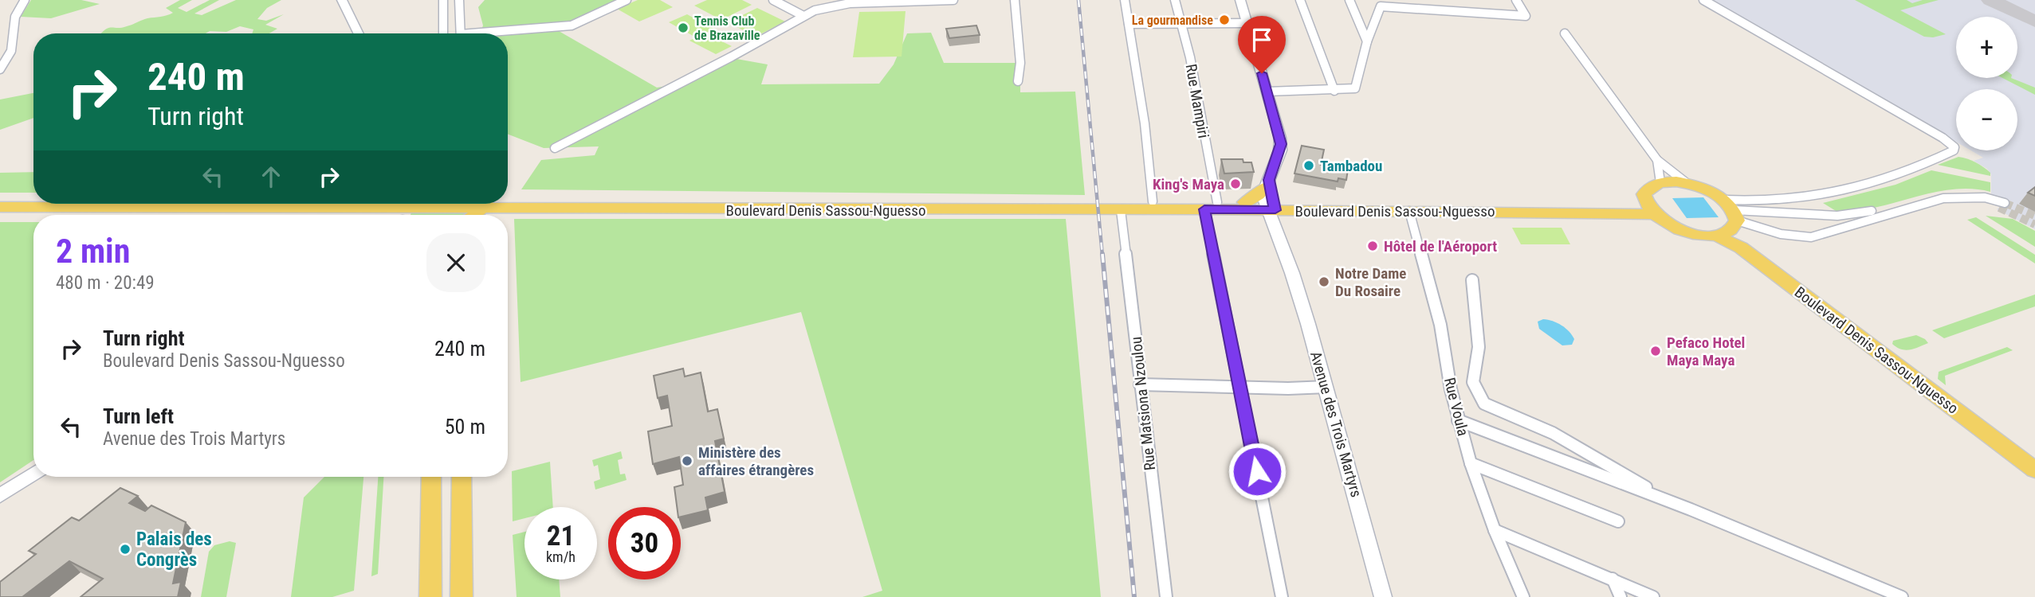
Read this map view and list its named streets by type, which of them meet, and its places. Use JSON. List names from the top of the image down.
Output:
{
  "streets": {
    "main road": ["Boulevard Denis Sassou-Nguesso", "Avenue des Trois Martyrs"],
    "street": ["Rue Mampiri", "Rue Matsiona Nzoulou", "Rue Voula"]
  },
  "crossings": [
    ["Rue Mampiri", "Boulevard Denis Sassou-Nguesso"],
    ["Boulevard Denis Sassou-Nguesso", "Rue Matsiona Nzoulou"],
    ["Boulevard Denis Sassou-Nguesso", "Rue Voula"],
    ["Boulevard Denis Sassou-Nguesso", "Avenue des Trois Martyrs"]
  ],
  "places": [
    "La gourmandise",
    "Tennis Club de Brazaville",
    "Tambadou",
    "King's Maya",
    "Hôtel de l'Aéroport",
    "Notre Dame Du Rosaire",
    "Pefaco Hotel Maya Maya",
    "Ministère des affaires étrangères",
    "Palais des Congrès"
  ],
  "page": {
    "map_buttons": ["+", "−"],
    "turn": ["240 m", "Turn right"],
    "heading": ["2 min", "480 m · 20:49"],
    "list": [
      {
        "name": "Turn right",
        "note": "Boulevard Denis Sassou-Nguesso",
        "value": "240 m"
      },
      {
        "name": "Turn left",
        "note": "Avenue des Trois Martyrs",
        "value": "50 m"
      }
    ],
    "speed": "21 km/h",
    "limit": "30"
  }
}
